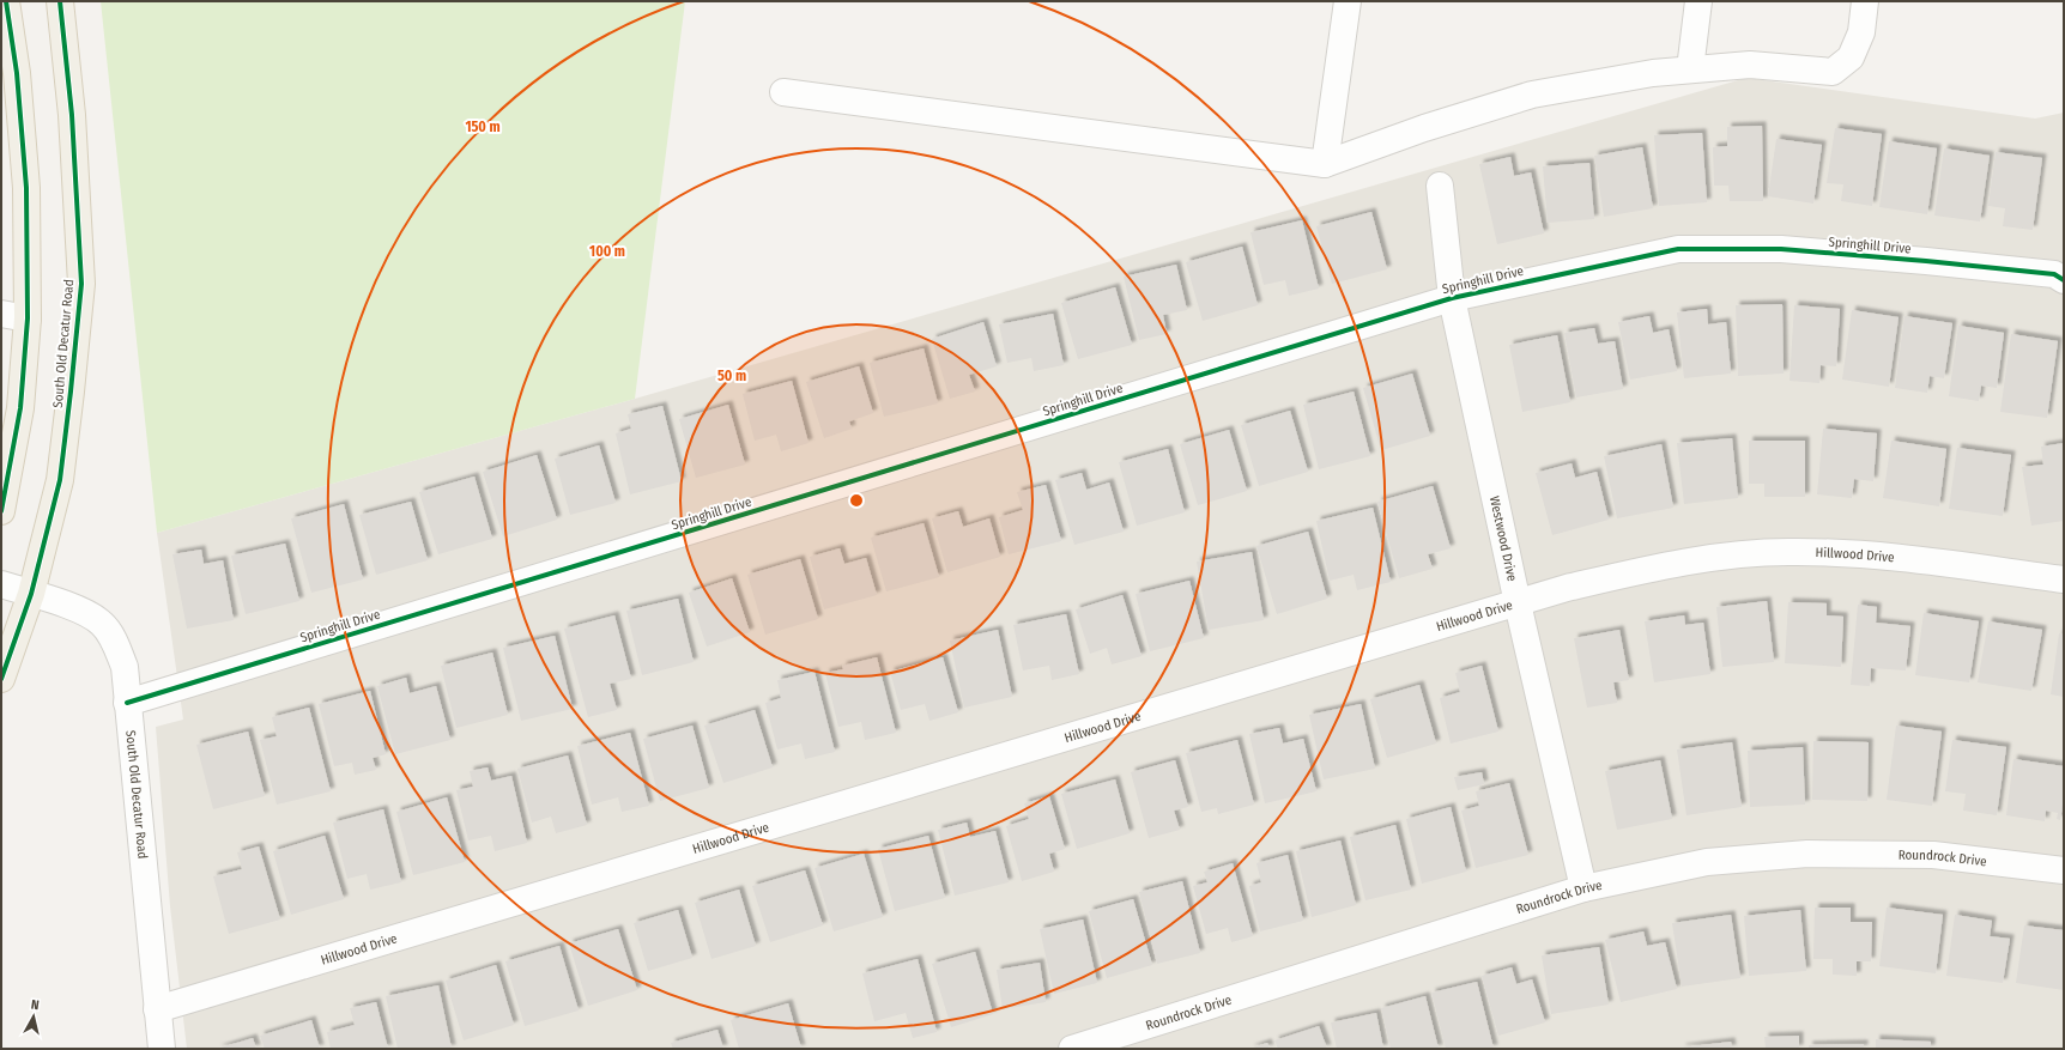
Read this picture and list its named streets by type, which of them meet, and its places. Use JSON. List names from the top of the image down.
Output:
{
  "streets": {
    "main road": ["South Old Decatur Road"],
    "street": [
      "Springhill Drive",
      "Westwood Drive",
      "Hillwood Drive",
      "Roundrock Drive"
    ]
  },
  "crossings": [
    ["Springhill Drive", "South Old Decatur Road"],
    ["Springhill Drive", "Westwood Drive"],
    ["South Old Decatur Road", "Hillwood Drive"],
    ["Westwood Drive", "Hillwood Drive"],
    ["Westwood Drive", "Roundrock Drive"]
  ],
  "north": "top",
  "rings": ["150 m", "100 m", "50 m"]
}
